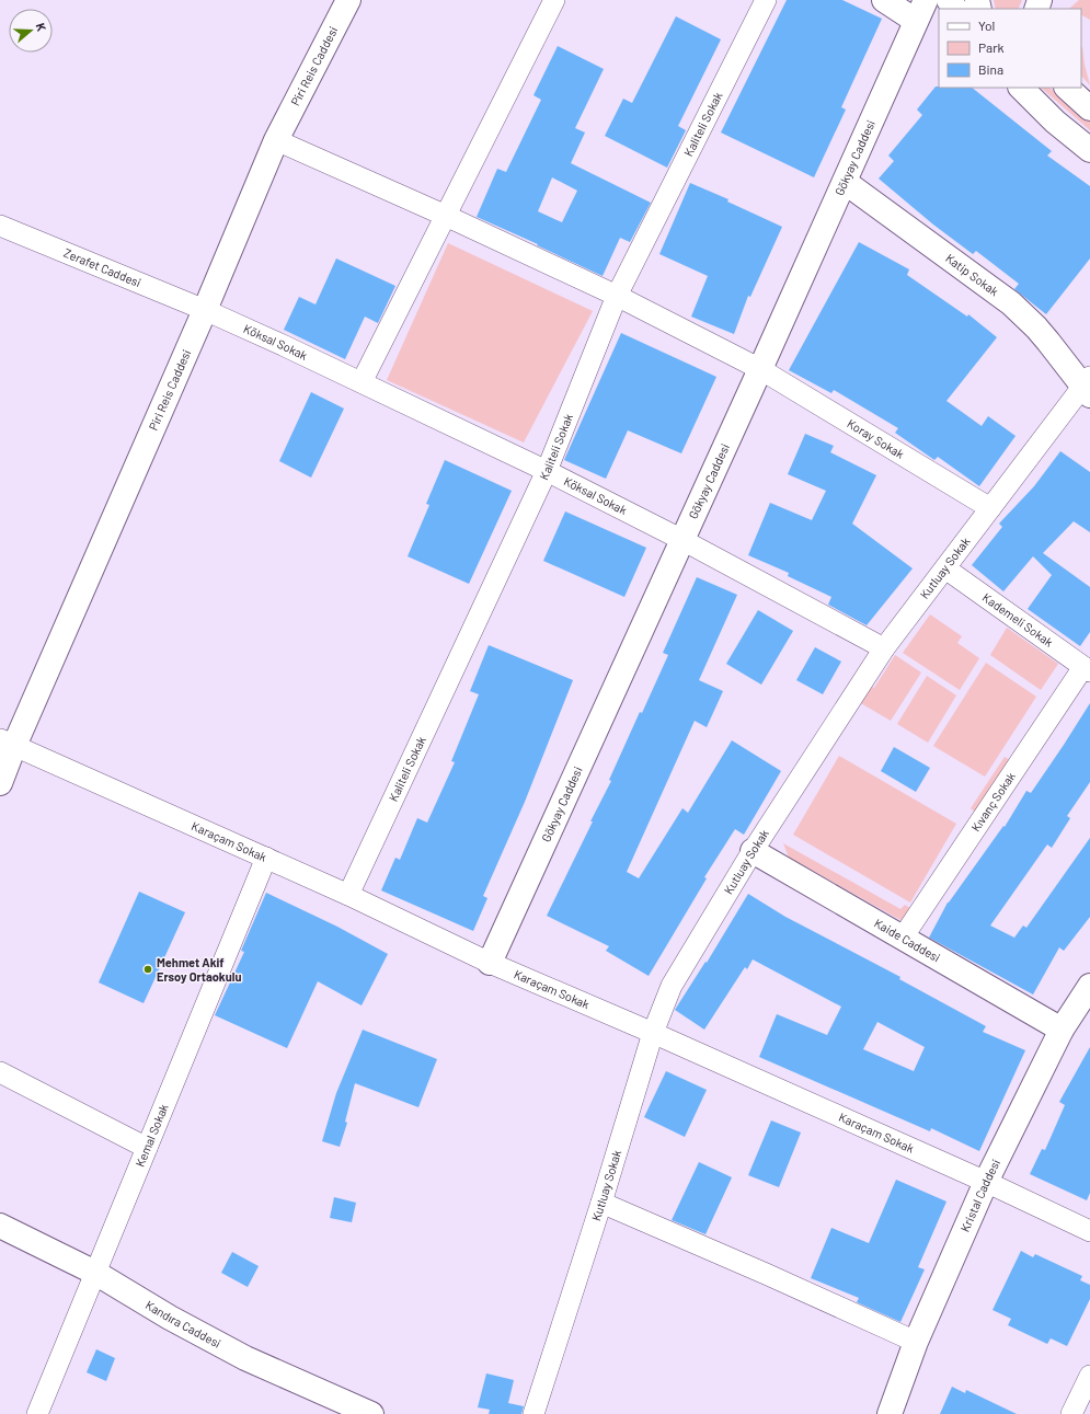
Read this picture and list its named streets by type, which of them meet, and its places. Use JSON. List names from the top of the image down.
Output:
{
  "streets": {
    "street": [
      "Piri Reis Caddesi",
      "Kaliteli Sokak",
      "Gökyay Caddesi",
      "Zerafet Caddesi",
      "Katip Sokak",
      "Köksal Sokak",
      "Koray Sokak",
      "Kutluay Sokak",
      "Kademeli Sokak",
      "Kıvanç Sokak",
      "Karaçam Sokak",
      "Kaide Caddesi",
      "Kemal Sokak",
      "Kristal Caddesi",
      "Kandıra Caddesi"
    ]
  },
  "crossings": [
    ["Piri Reis Caddesi", "Zerafet Caddesi"],
    ["Piri Reis Caddesi", "Köksal Sokak"],
    ["Piri Reis Caddesi", "Koray Sokak"],
    ["Piri Reis Caddesi", "Karaçam Sokak"],
    ["Kaliteli Sokak", "Köksal Sokak"],
    ["Kaliteli Sokak", "Koray Sokak"],
    ["Kaliteli Sokak", "Karaçam Sokak"],
    ["Gökyay Caddesi", "Katip Sokak"],
    ["Gökyay Caddesi", "Köksal Sokak"],
    ["Gökyay Caddesi", "Koray Sokak"],
    ["Gökyay Caddesi", "Karaçam Sokak"],
    ["Zerafet Caddesi", "Köksal Sokak"],
    ["Katip Sokak", "Kutluay Sokak"],
    ["Köksal Sokak", "Kutluay Sokak"],
    ["Koray Sokak", "Kutluay Sokak"],
    ["Kutluay Sokak", "Kademeli Sokak"],
    ["Kutluay Sokak", "Karaçam Sokak"],
    ["Kutluay Sokak", "Kaide Caddesi"],
    ["Kademeli Sokak", "Kıvanç Sokak"],
    ["Kıvanç Sokak", "Kaide Caddesi"],
    ["Karaçam Sokak", "Kemal Sokak"],
    ["Karaçam Sokak", "Kristal Caddesi"],
    ["Kaide Caddesi", "Kristal Caddesi"],
    ["Kemal Sokak", "Kandıra Caddesi"]
  ],
  "places": ["Mehmet Akif Ersoy Ortaokulu"],
  "legend": ["Yol", "Park", "Bina"],
  "north": "right"
}
